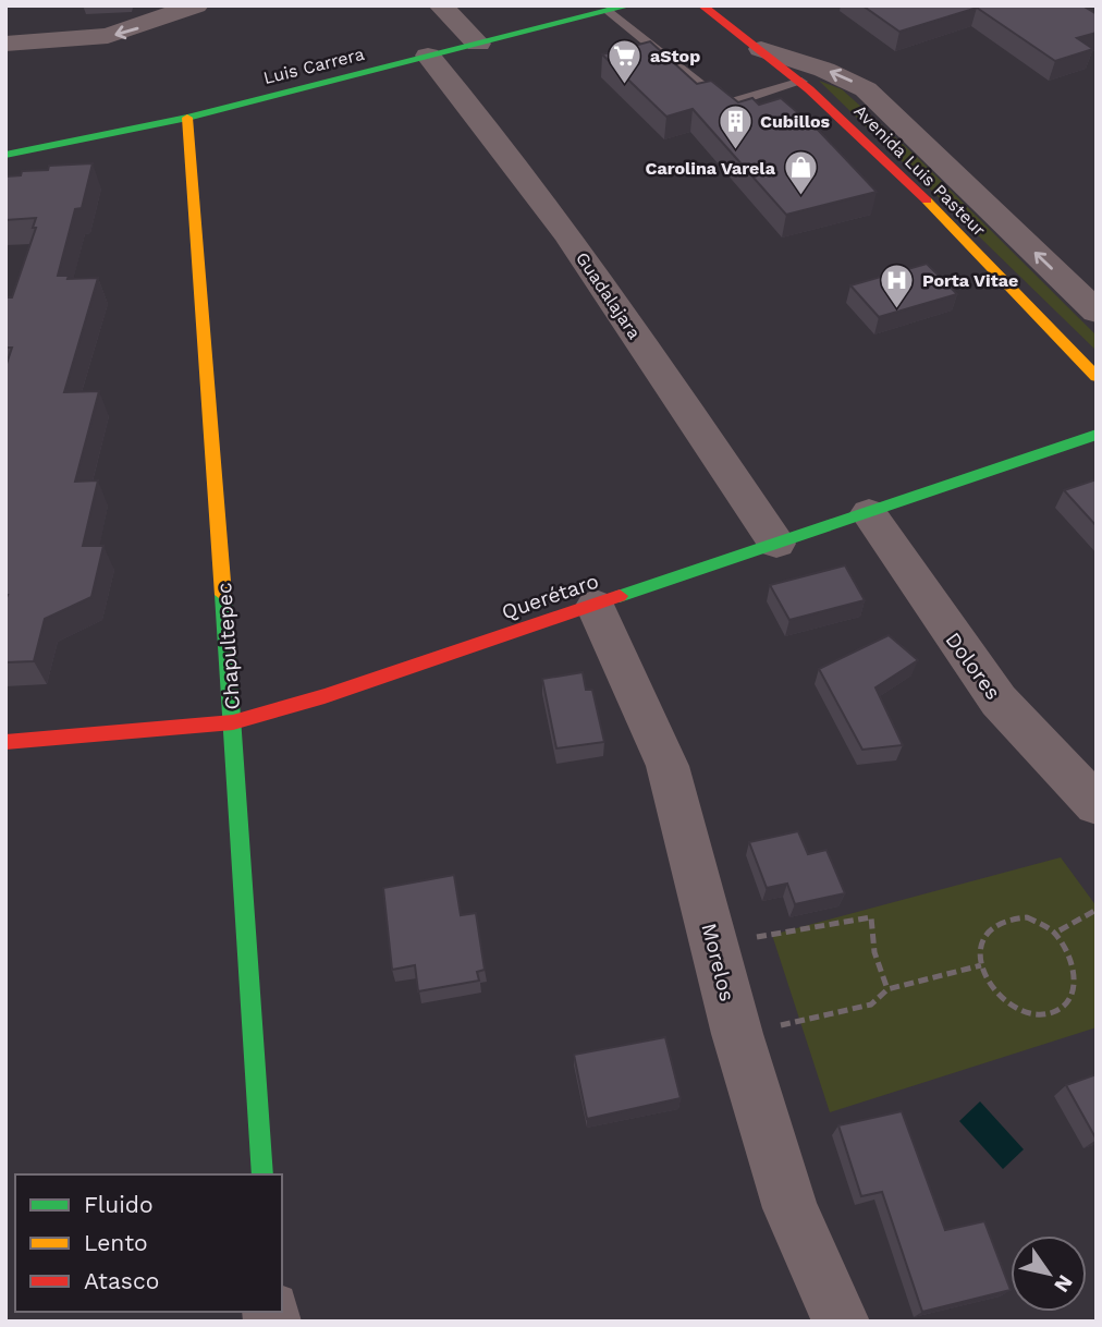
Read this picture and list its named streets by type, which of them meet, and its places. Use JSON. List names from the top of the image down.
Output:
{
  "streets": {
    "street": [
      "Luis Carrera",
      "Avenida Luis Pasteur",
      "Guadalajara",
      "Querétaro",
      "Chapultepec",
      "Dolores",
      "Morelos"
    ]
  },
  "crossings": [
    ["Luis Carrera", "Guadalajara"],
    ["Luis Carrera", "Chapultepec"],
    ["Guadalajara", "Querétaro"],
    ["Querétaro", "Chapultepec"],
    ["Querétaro", "Dolores"],
    ["Querétaro", "Morelos"]
  ],
  "places": {
    "supermarket": ["aStop"],
    "building": ["Cubillos"],
    "shop": ["Carolina Varela"],
    "hospital": ["Porta Vitae"]
  },
  "legend": ["Fluido", "Lento", "Atasco"],
  "north": "bottom right"
}
